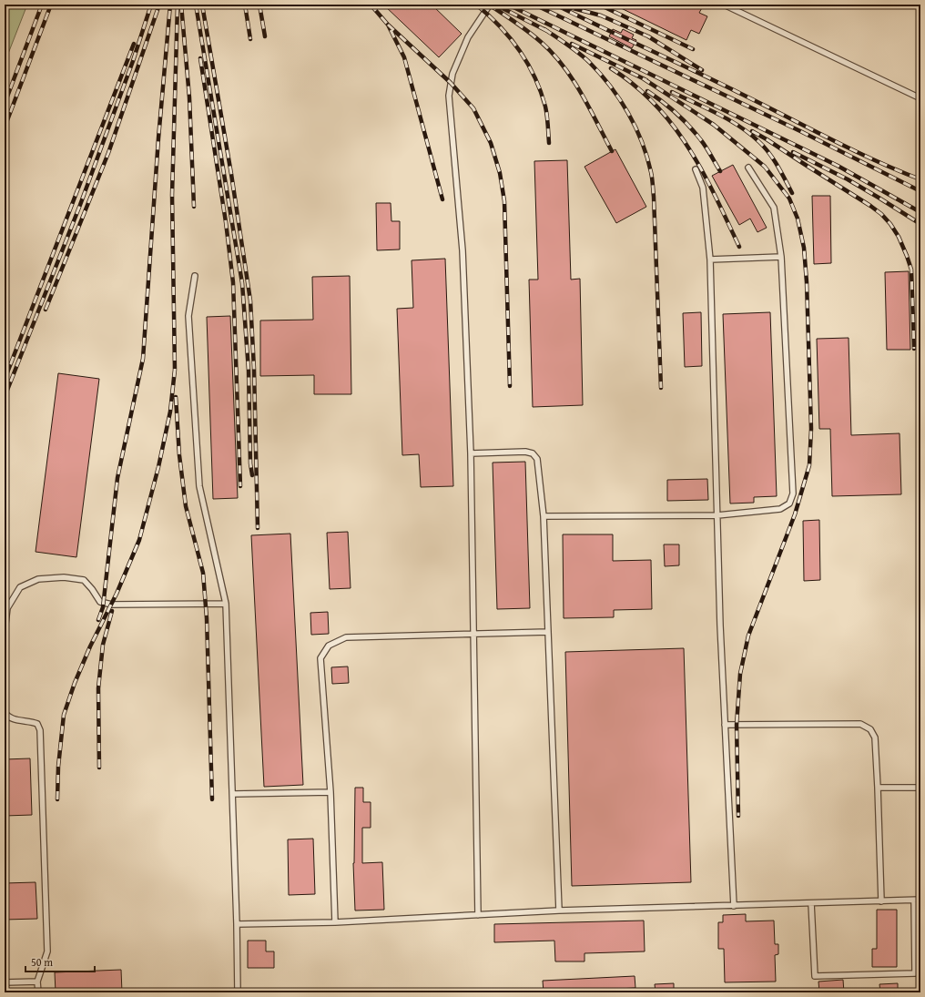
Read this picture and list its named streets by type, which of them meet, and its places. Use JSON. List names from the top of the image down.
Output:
{
  "scale_bar": "50 m"
}
